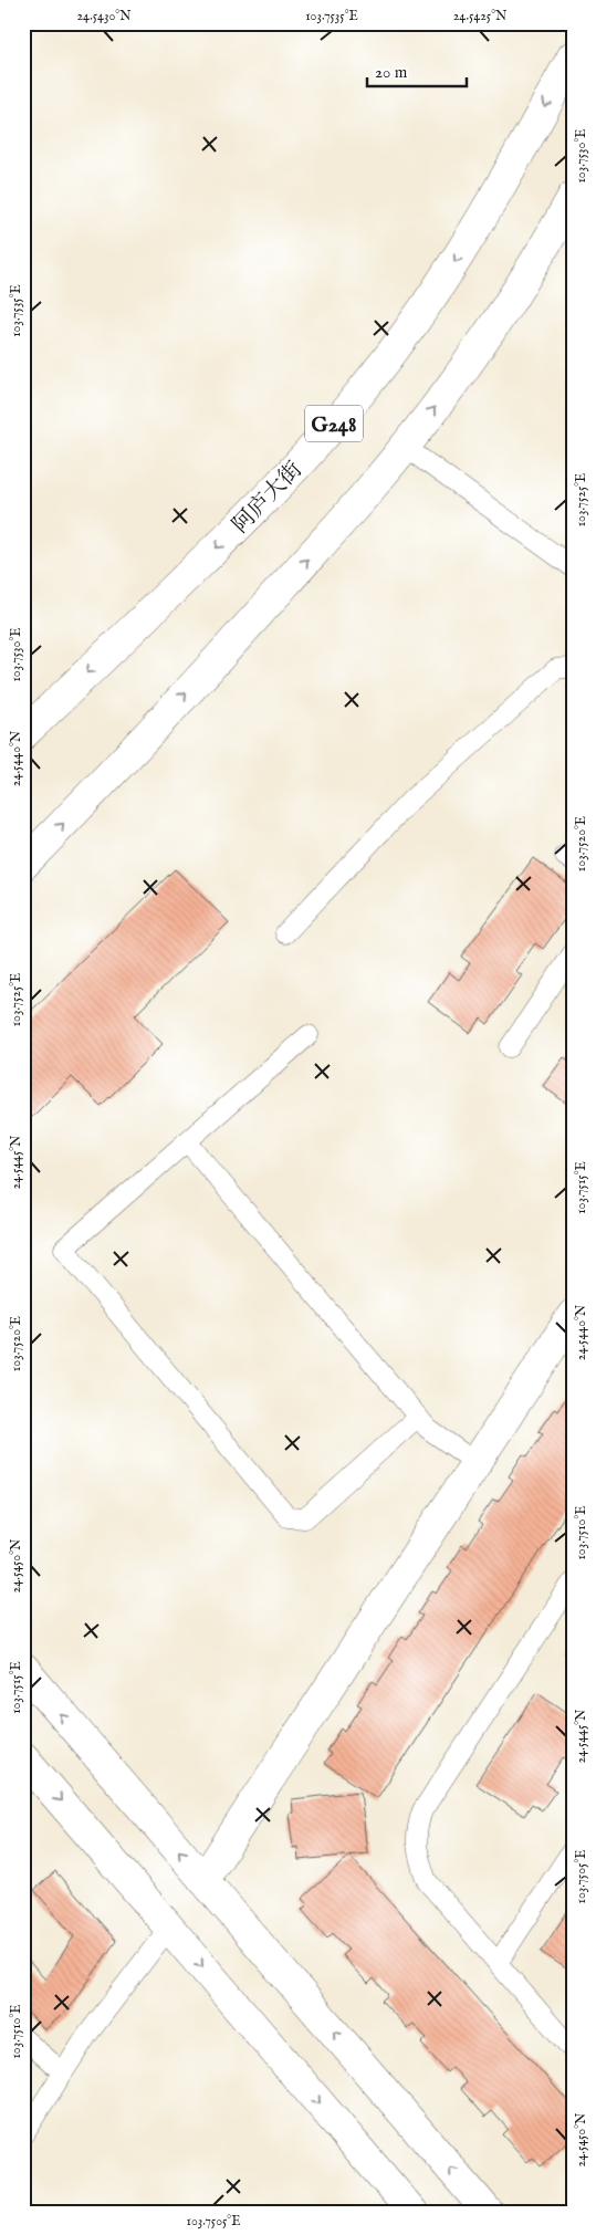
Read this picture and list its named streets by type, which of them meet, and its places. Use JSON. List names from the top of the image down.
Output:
{
  "streets": {
    "main road": ["G248", "阿庐大街"]
  },
  "scale_bar": "20 m",
  "coordinates": [
    "24.5430°N",
    "103.7535°E",
    "24.5425°N",
    "103.7530°E",
    "103.7525°E",
    "24.5440°N",
    "103.7520°E",
    "24.5445°N",
    "103.7515°E",
    "103.7510°E",
    "24.5450°N",
    "103.7505°E"
  ]
}
